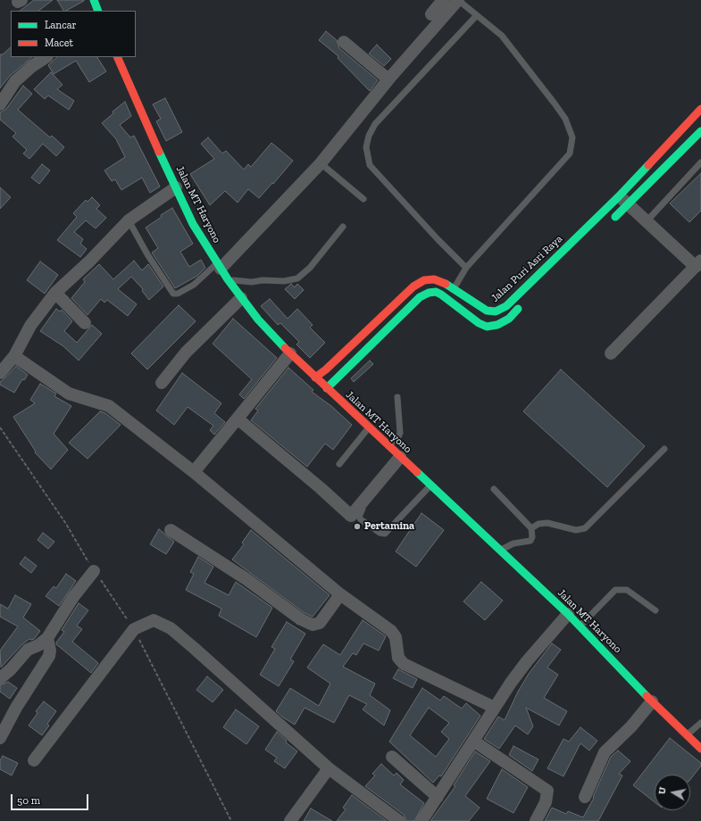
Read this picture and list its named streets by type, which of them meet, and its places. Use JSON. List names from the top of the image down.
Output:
{
  "streets": {
    "main road": ["Jalan MT Haryono", "Jalan Puri Asri Raya"]
  },
  "crossings": [
    ["Jalan MT Haryono", "Jalan Puri Asri Raya"]
  ],
  "places": ["Pertamina"],
  "legend": ["Lancar", "Macet"],
  "scale_bar": "50 m",
  "north": "left"
}
